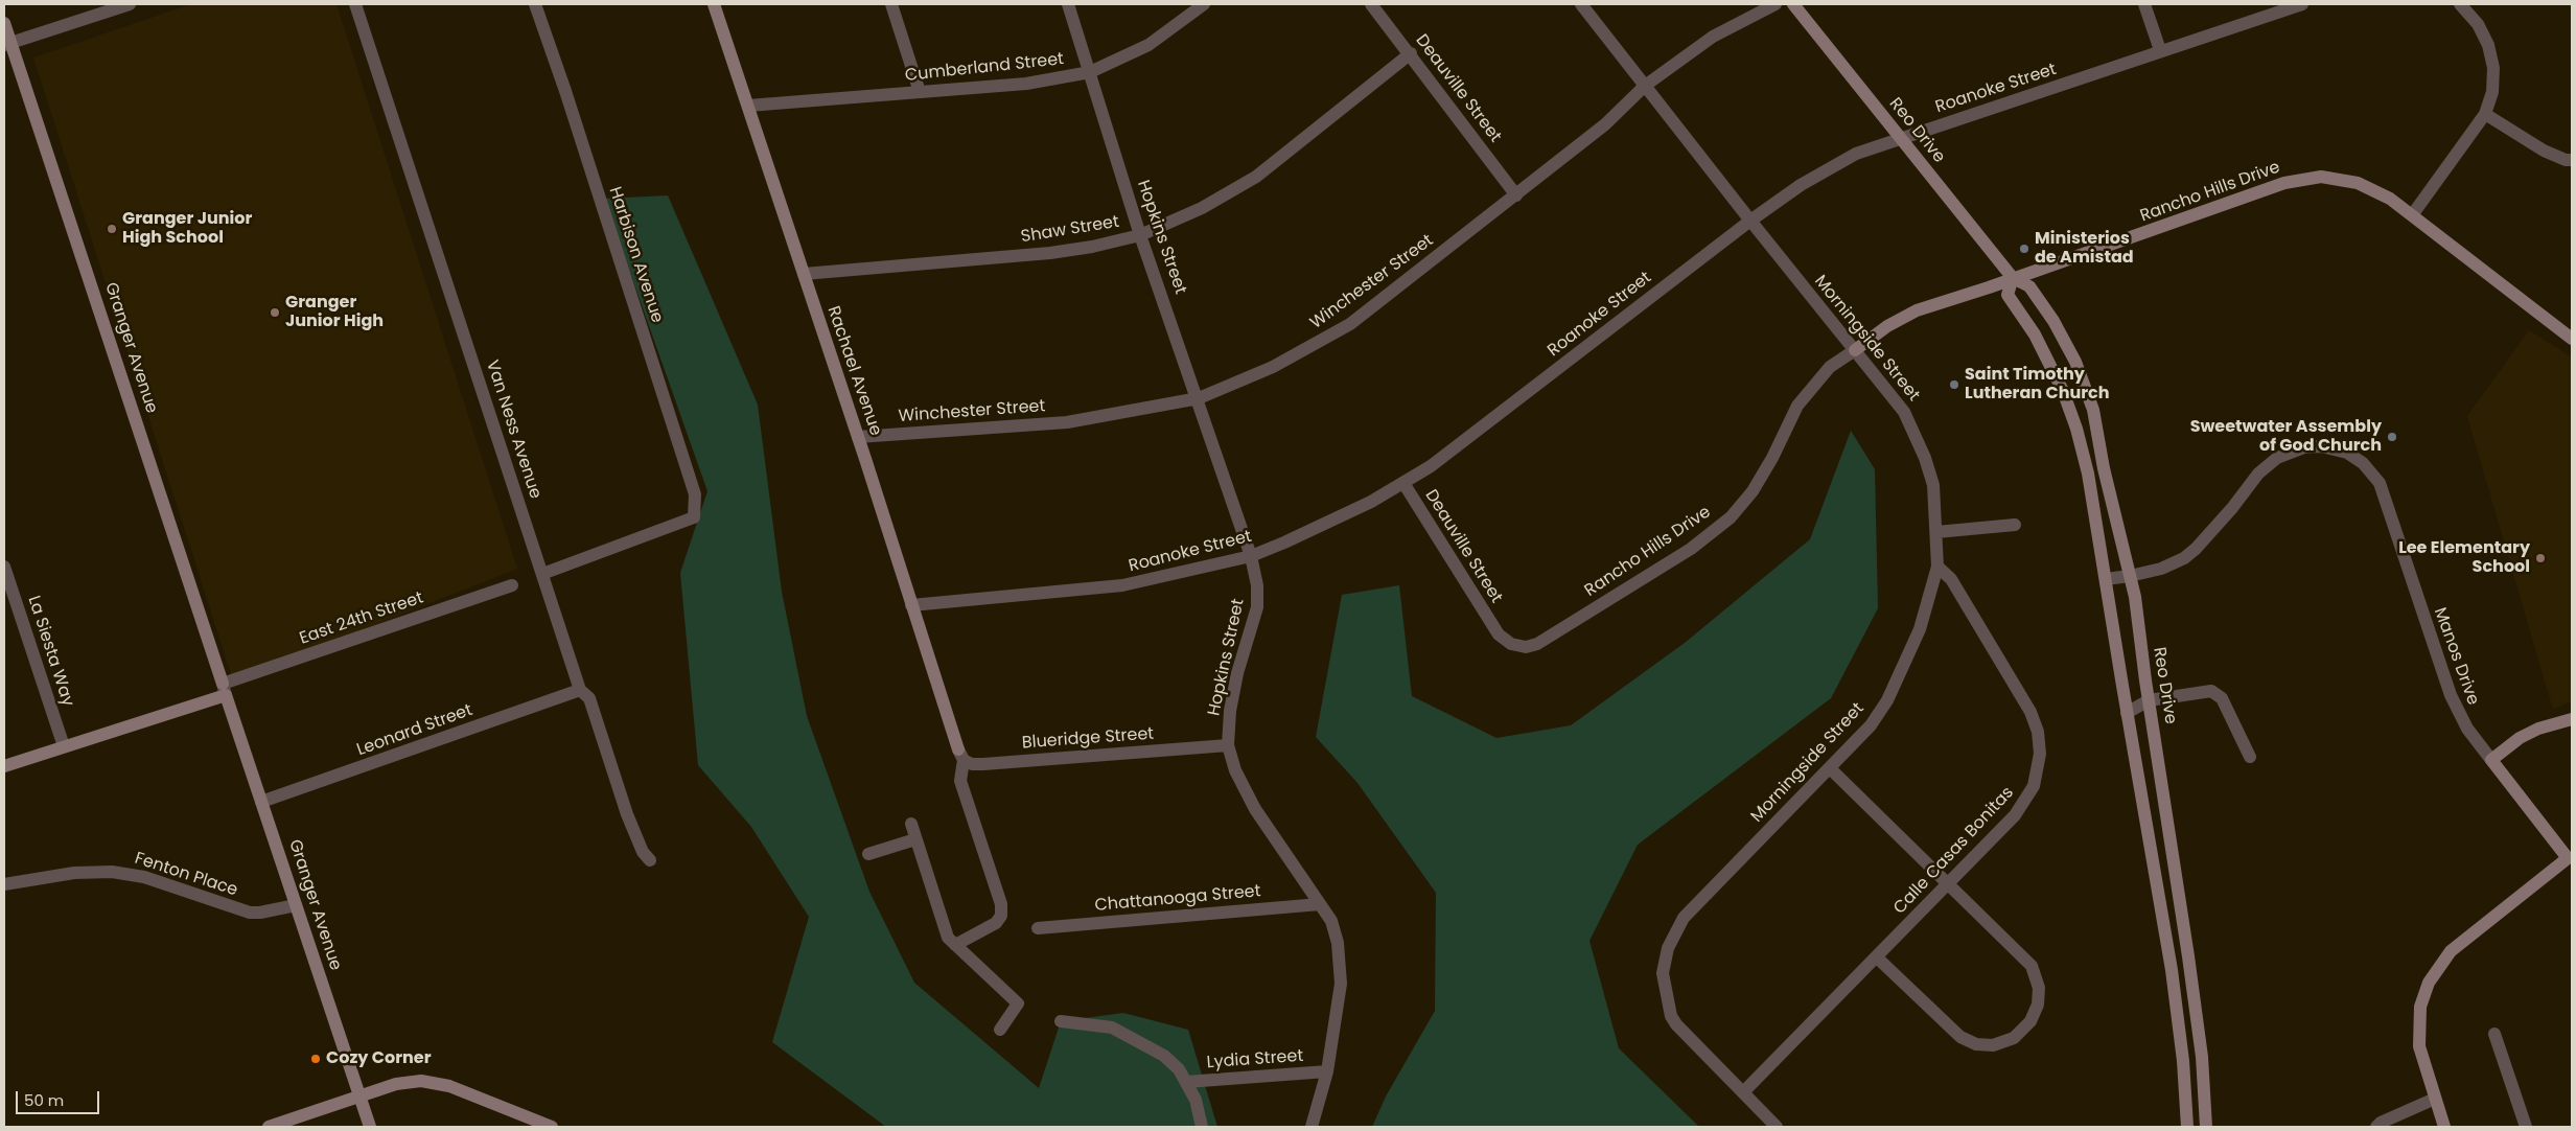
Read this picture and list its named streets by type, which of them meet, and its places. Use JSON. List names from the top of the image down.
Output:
{
  "streets": {
    "street": [
      "Cumberland Street",
      "Deauville Street",
      "Roanoke Street",
      "Reo Drive",
      "Rancho Hills Drive",
      "Shaw Street",
      "Hopkins Street",
      "Harbison Avenue",
      "Winchester Street",
      "Morningside Street",
      "Granger Avenue",
      "Rachael Avenue",
      "Van Ness Avenue",
      "East 24th Street",
      "La Siesta Way",
      "Manos Drive",
      "Leonard Street",
      "Blueridge Street",
      "Calle Casas Bonitas",
      "Fenton Place",
      "Chattanooga Street",
      "Lydia Street"
    ]
  },
  "crossings": [
    ["Cumberland Street", "Hopkins Street"],
    ["Cumberland Street", "Rachael Avenue"],
    ["Deauville Street", "Roanoke Street"],
    ["Deauville Street", "Rancho Hills Drive"],
    ["Deauville Street", "Shaw Street"],
    ["Deauville Street", "Winchester Street"],
    ["Roanoke Street", "Reo Drive"],
    ["Roanoke Street", "Hopkins Street"],
    ["Roanoke Street", "Morningside Street"],
    ["Roanoke Street", "Rachael Avenue"],
    ["Reo Drive", "Rancho Hills Drive"],
    ["Reo Drive", "Manos Drive"],
    ["Rancho Hills Drive", "Morningside Street"],
    ["Shaw Street", "Hopkins Street"],
    ["Shaw Street", "Rachael Avenue"],
    ["Hopkins Street", "Winchester Street"],
    ["Hopkins Street", "Blueridge Street"],
    ["Hopkins Street", "Chattanooga Street"],
    ["Hopkins Street", "Lydia Street"],
    ["Harbison Avenue", "Van Ness Avenue"],
    ["Winchester Street", "Morningside Street"],
    ["Winchester Street", "Rachael Avenue"],
    ["Morningside Street", "Calle Casas Bonitas"],
    ["Granger Avenue", "East 24th Street"],
    ["Granger Avenue", "Leonard Street"],
    ["Granger Avenue", "Fenton Place"],
    ["Rachael Avenue", "Blueridge Street"],
    ["Van Ness Avenue", "Leonard Street"],
    ["East 24th Street", "La Siesta Way"]
  ],
  "places": [
    "Granger Junior High School",
    "Ministerios de Amistad",
    "Granger Junior High",
    "Saint Timothy Lutheran Church",
    "Sweetwater Assembly of God Church",
    "Lee Elementary School",
    "Cozy Corner"
  ],
  "scale_bar": "50 m"
}
